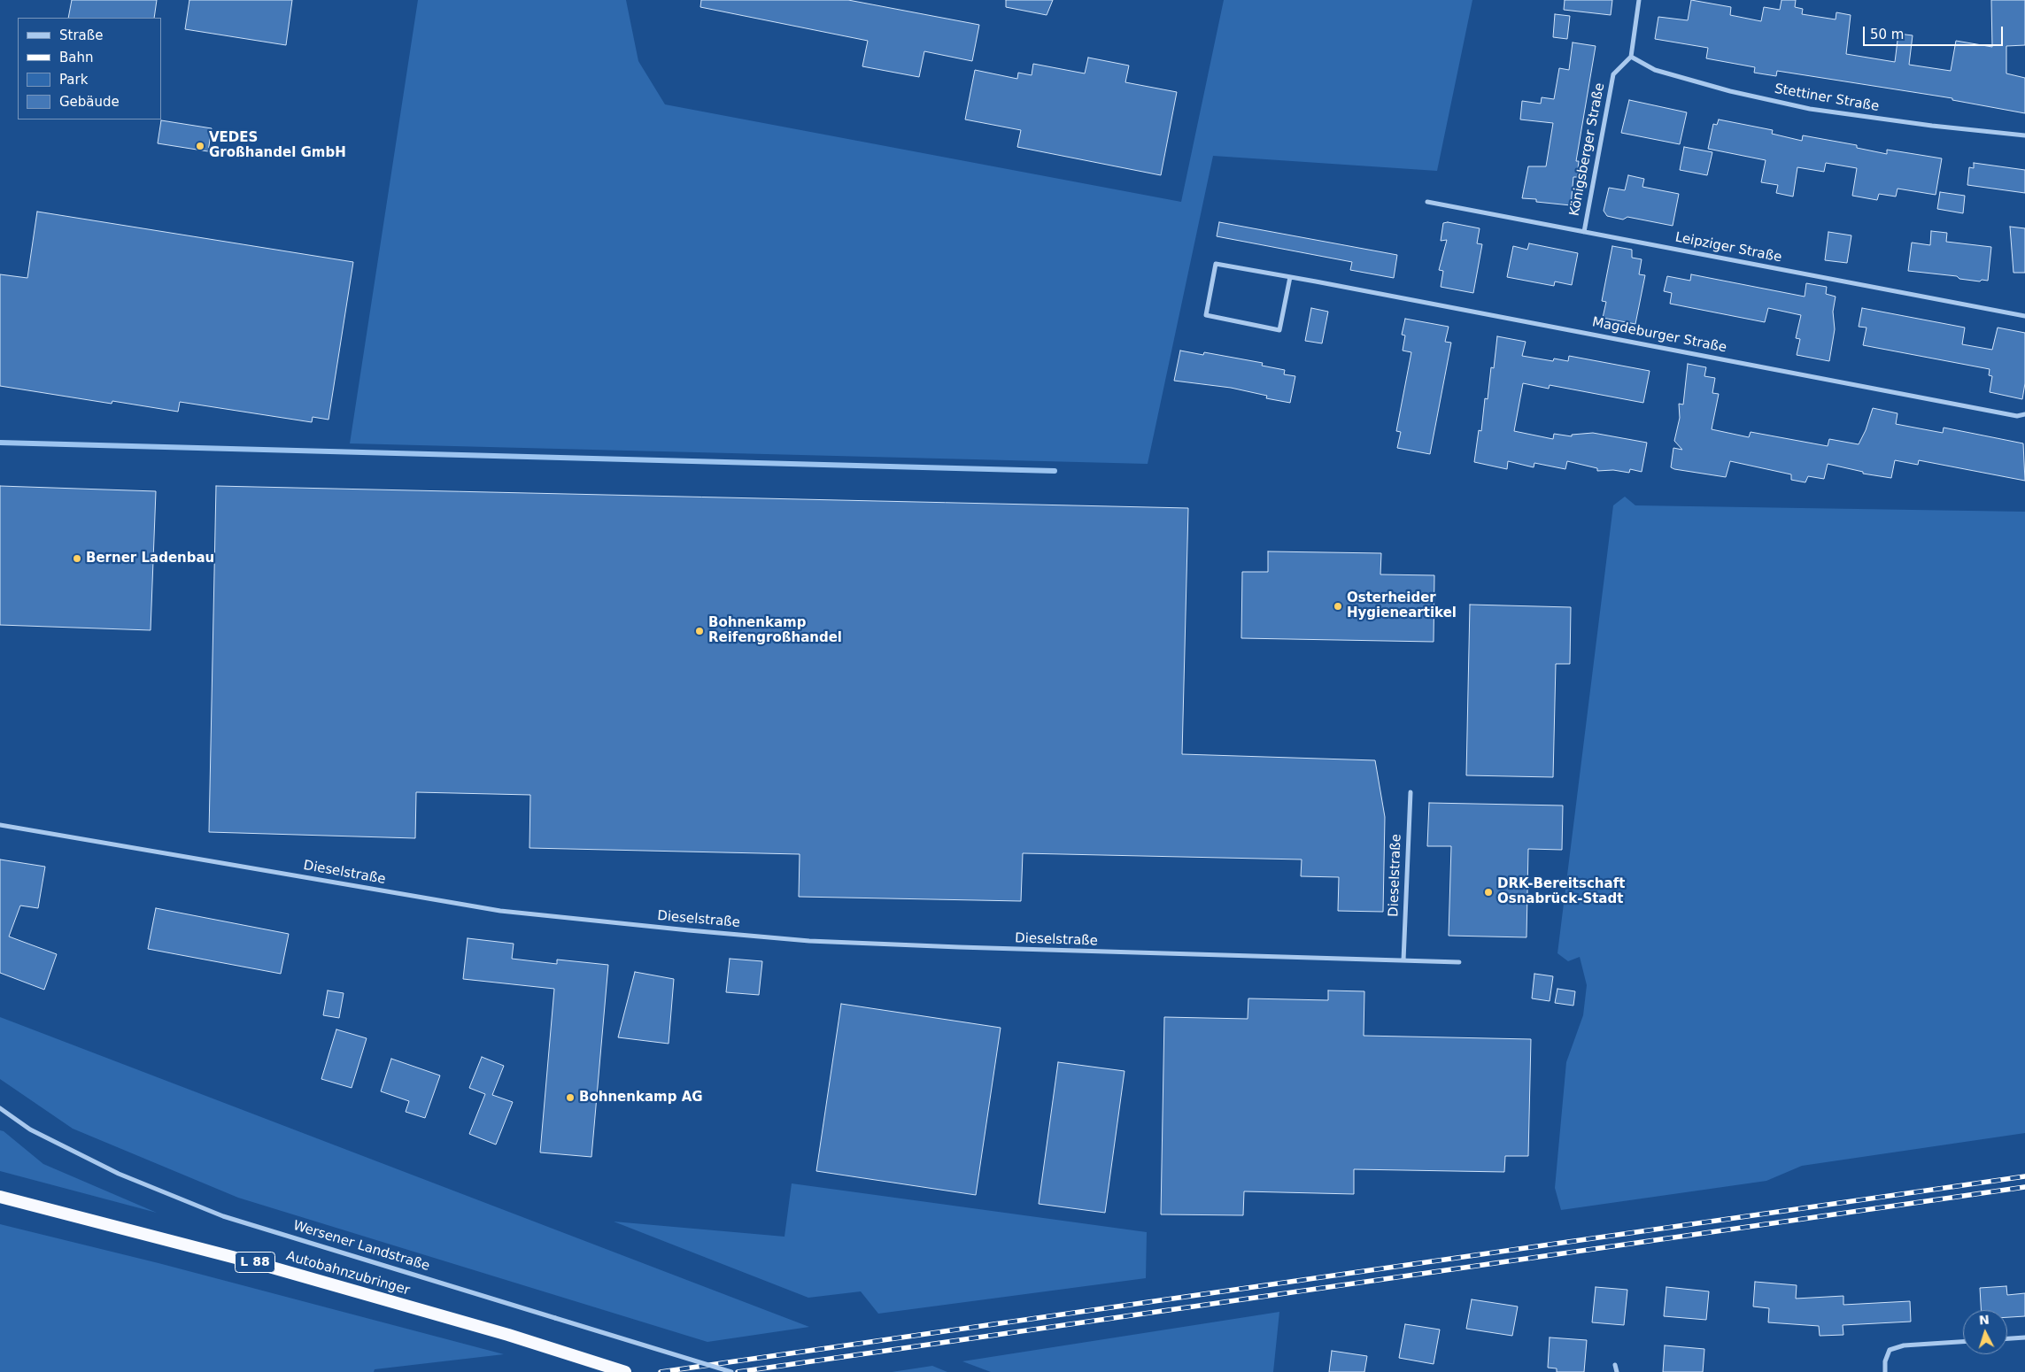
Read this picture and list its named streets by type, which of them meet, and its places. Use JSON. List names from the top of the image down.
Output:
{
  "streets": {
    "highway": ["L 88", "Autobahnzubringer"],
    "street": [
      "Stettiner Straße",
      "Königsberger Straße",
      "Leipziger Straße",
      "Magdeburger Straße",
      "Dieselstraße",
      "Wersener Landstraße"
    ]
  },
  "crossings": [
    ["Stettiner Straße", "Königsberger Straße"],
    ["Königsberger Straße", "Leipziger Straße"]
  ],
  "places": [
    "VEDES Großhandel GmbH",
    "Berner Ladenbau",
    "Osterheider Hygieneartikel",
    "Bohnenkamp Reifengroßhandel",
    "DRK-Bereitschaft Osnabrück-Stadt",
    "Bohnenkamp AG"
  ],
  "legend": [
    "Straße",
    "Bahn",
    "Park",
    "Gebäude"
  ],
  "scale_bar": "50 m",
  "north": "top"
}
